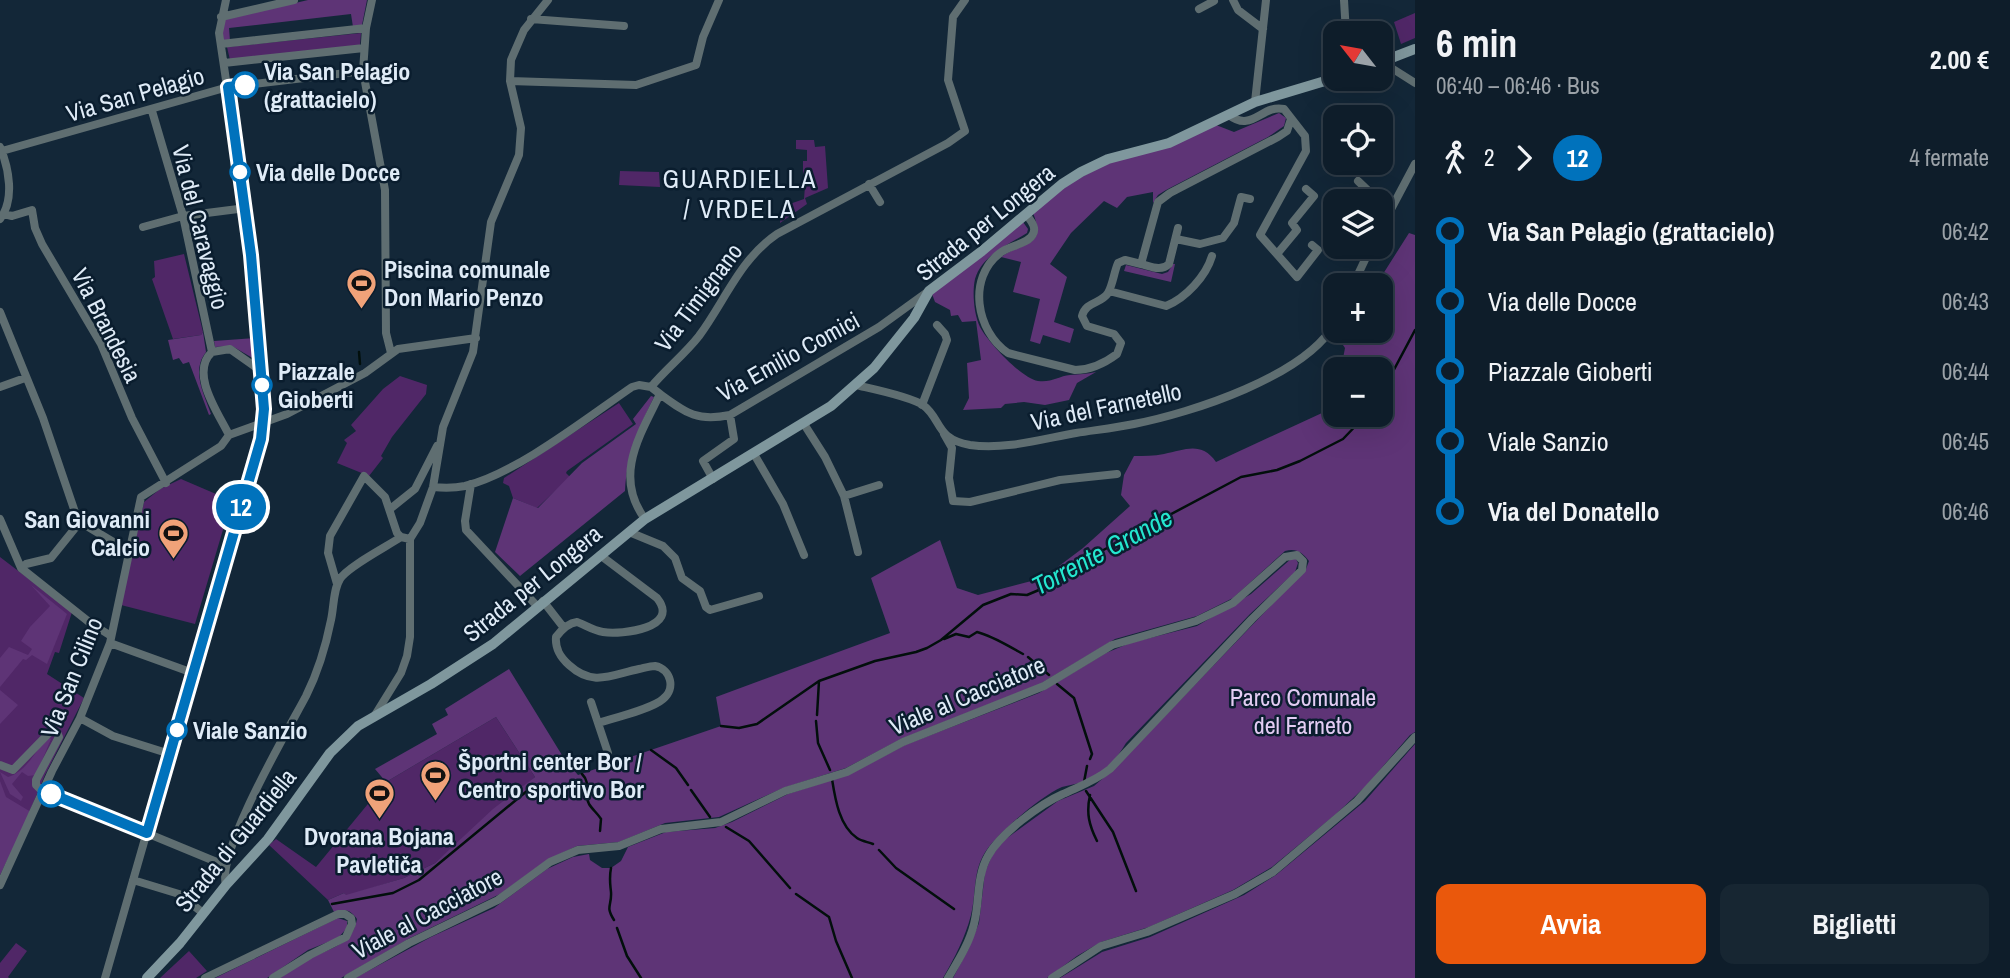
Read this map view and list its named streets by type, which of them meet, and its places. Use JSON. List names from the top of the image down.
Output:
{
  "streets": {
    "street": [
      "Via San Pelagio",
      "Strada per Longera",
      "Via del Caravaggio",
      "Via Timignano",
      "Via Brandesia",
      "Via Emilio Comici",
      "Via del Farnetello",
      "Via San Cilino",
      "Viale al Cacciatore",
      "Strada di Guardiella"
    ]
  },
  "crossings": [
    ["Via San Pelagio", "Via del Caravaggio"],
    ["Strada per Longera", "Via Emilio Comici"],
    ["Strada per Longera", "Strada di Guardiella"],
    ["Via Timignano", "Via Emilio Comici"],
    ["Via Brandesia", "Via San Cilino"]
  ],
  "districts": ["GUARDIELLA / VRDELA"],
  "water": ["Torrente Grande"],
  "parks": ["Parco Comunale del Farneto"],
  "places": {
    "other": [
      "Via San Pelagio (grattacielo)",
      "Via delle Docce",
      "Piazzale Gioberti",
      "Viale Sanzio"
    ],
    "sports": [
      "Piscina comunale Don Mario Penzo",
      "San Giovanni Calcio",
      "Športni center Bor / Centro sportivo Bor",
      "Dvorana Bojana Pavletiča"
    ]
  },
  "lines": ["bus line 12"],
  "north": "top left",
  "page": {
    "on_map": "12",
    "heading": ["6 min", "06:40 – 06:46 · Bus", "2.00 €"],
    "map_buttons": ["+", "−"],
    "legs": ["2", "12", "4 fermate"],
    "list": [
      {
        "name": "Via San Pelagio (grattacielo)",
        "value": "06:42"
      },
      {
        "name": "Via delle Docce",
        "value": "06:43"
      },
      {
        "name": "Piazzale Gioberti",
        "value": "06:44"
      },
      {
        "name": "Viale Sanzio",
        "value": "06:45"
      },
      {
        "name": "Via del Donatello",
        "value": "06:46"
      }
    ],
    "buttons": ["Avvia", "Biglietti"]
  }
}
